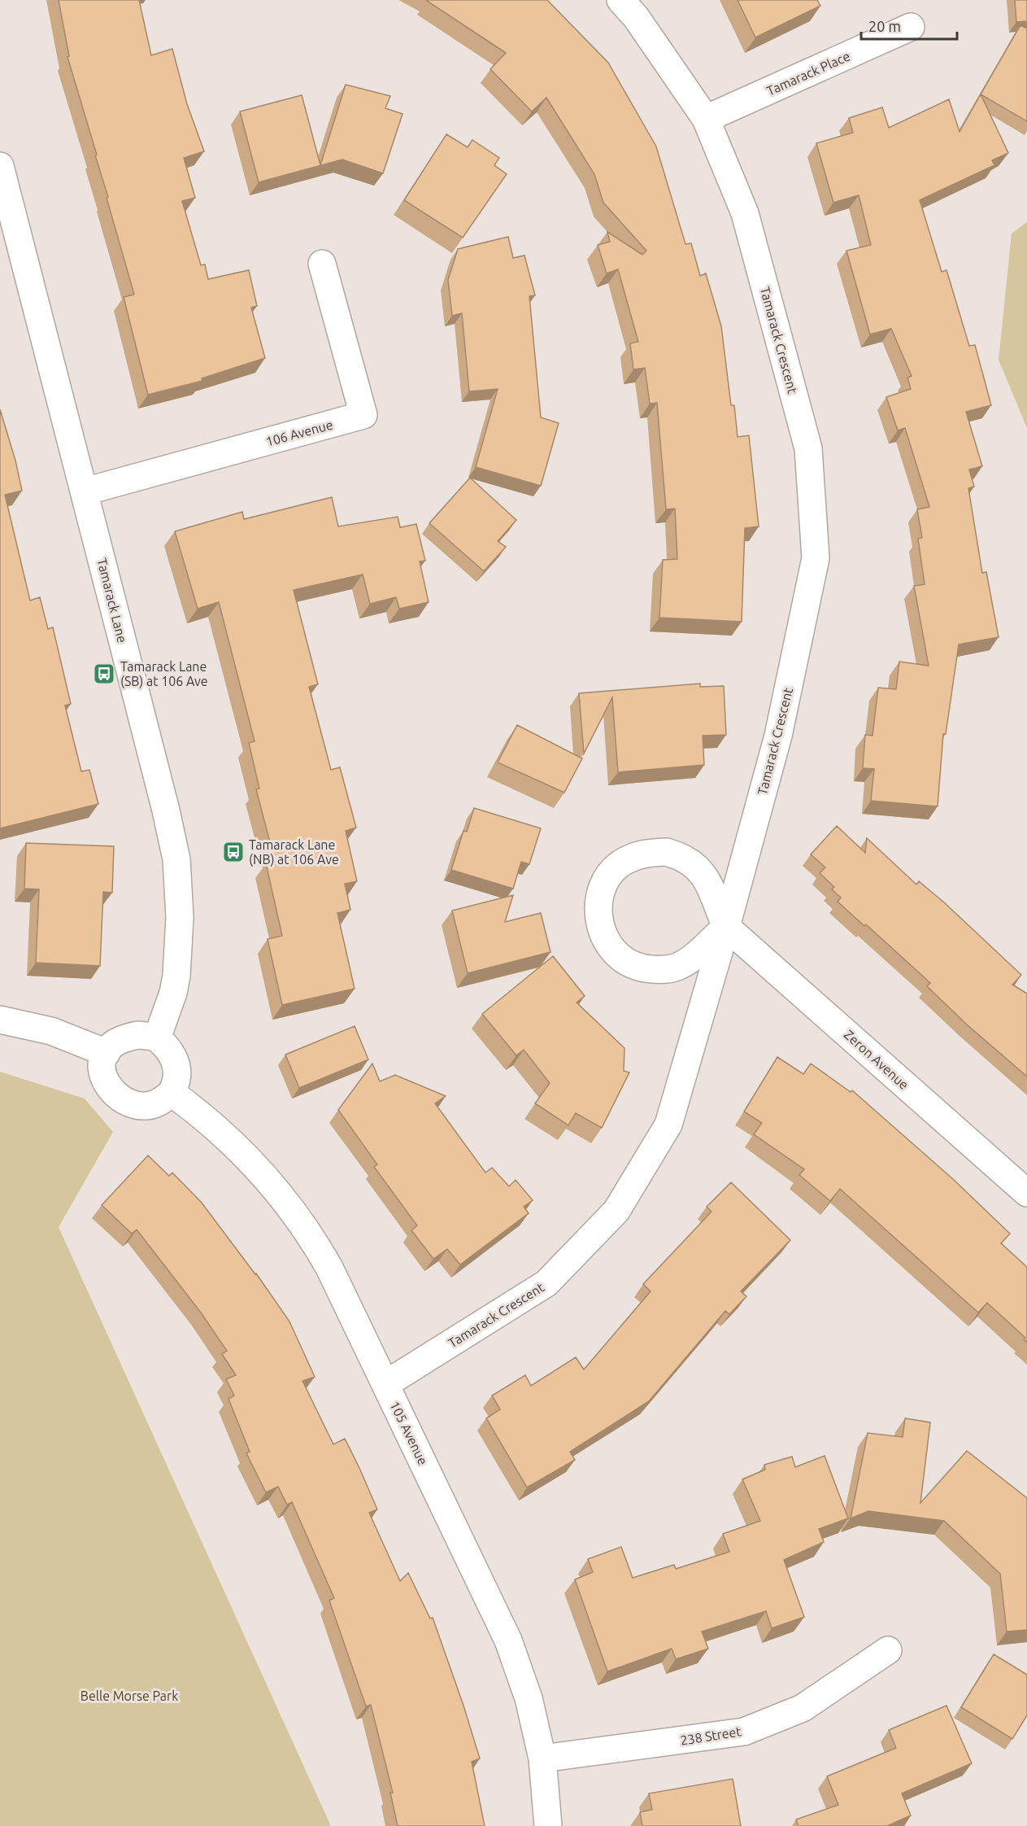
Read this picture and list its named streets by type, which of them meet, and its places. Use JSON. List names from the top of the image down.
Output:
{
  "streets": {
    "street": [
      "Tamarack Place",
      "Tamarack Crescent",
      "106 Avenue",
      "Tamarack Lane",
      "Zeron Avenue",
      "105 Avenue",
      "238 Street"
    ]
  },
  "crossings": [
    ["Tamarack Place", "Tamarack Crescent"],
    ["Tamarack Crescent", "Zeron Avenue"],
    ["Tamarack Crescent", "105 Avenue"],
    ["106 Avenue", "Tamarack Lane"],
    ["Tamarack Lane", "105 Avenue"],
    ["105 Avenue", "238 Street"]
  ],
  "parks": ["Belle Morse Park"],
  "places": {
    "bus stop": ["Tamarack Lane (SB) at 106 Ave", "Tamarack Lane (NB) at 106 Ave"]
  },
  "scale_bar": "20 m"
}
